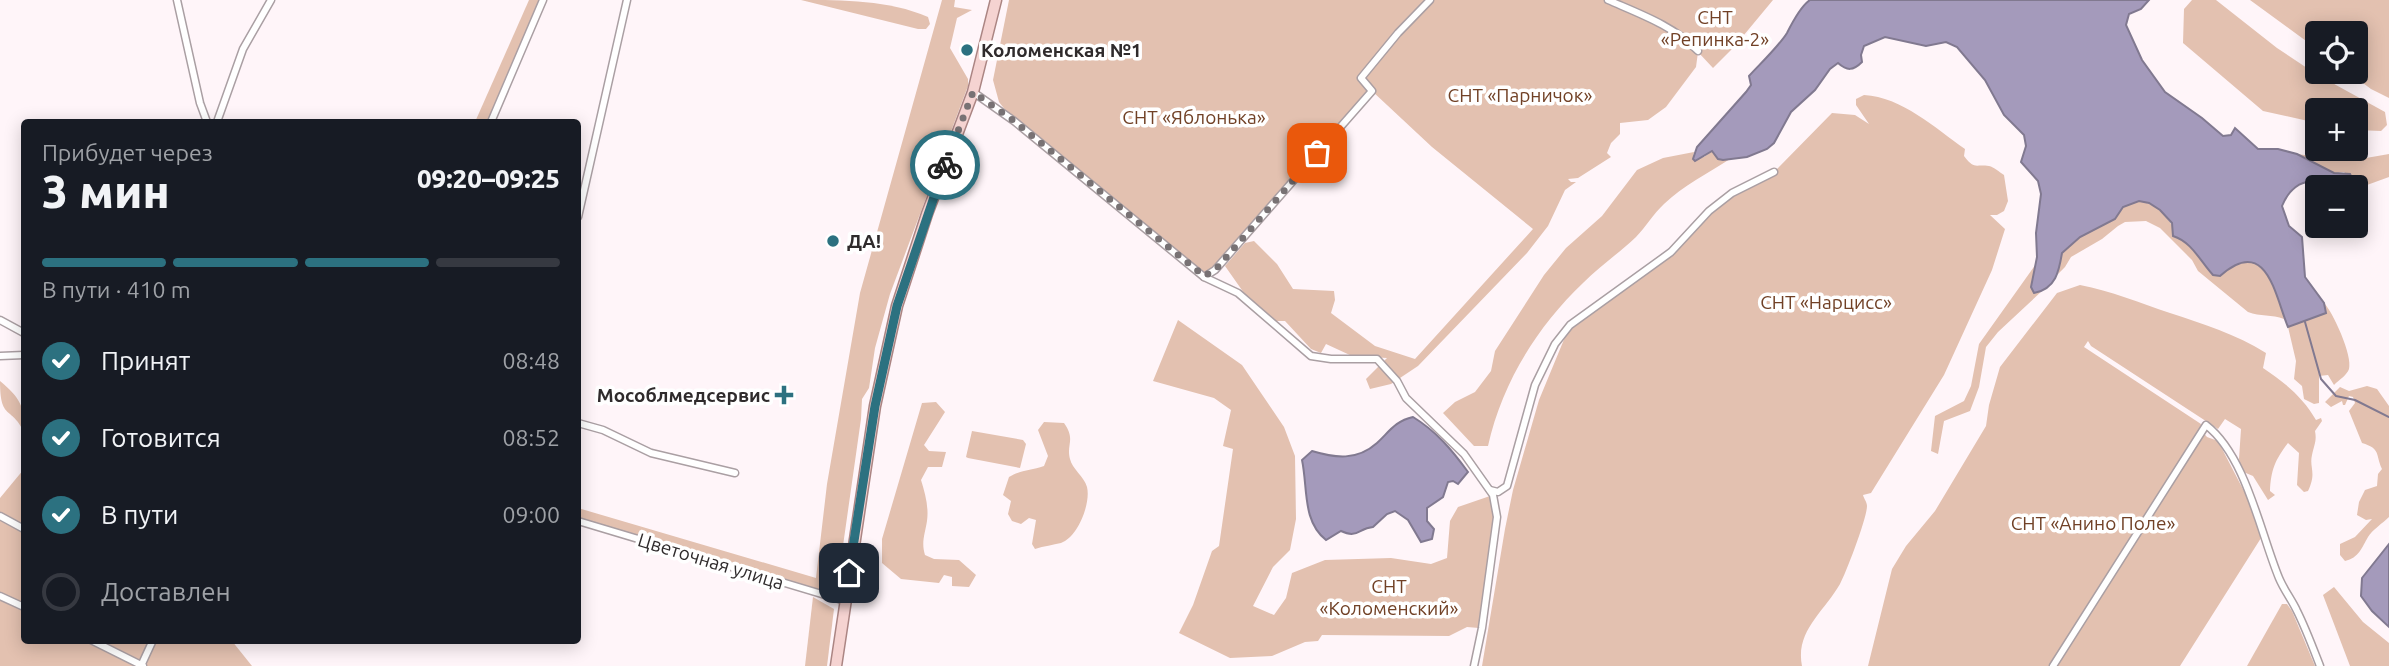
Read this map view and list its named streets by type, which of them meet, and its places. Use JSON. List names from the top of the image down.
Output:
{
  "streets": {
    "street": ["Цветочная улица"]
  },
  "parks": [
    "СНТ «Репинка-2»",
    "СНТ «Парничок»",
    "СНТ «Яблонька»",
    "СНТ «Нарцисс»",
    "СНТ «Анино Поле»",
    "СНТ «Коломенский»"
  ],
  "places": {
    "other": ["Коломенская №1", "ДА!"],
    "health": ["Мособлмедсервис"]
  },
  "page": {
    "map_buttons": ["+", "−"],
    "heading": ["3 мин", "Прибудет через", "09:20–09:25"],
    "bar": "В пути · 410 m",
    "list": [
      ["Принят", "08:48"],
      ["Готовится", "08:52"],
      ["В пути", "09:00"],
      "Доставлен"
    ]
  }
}
